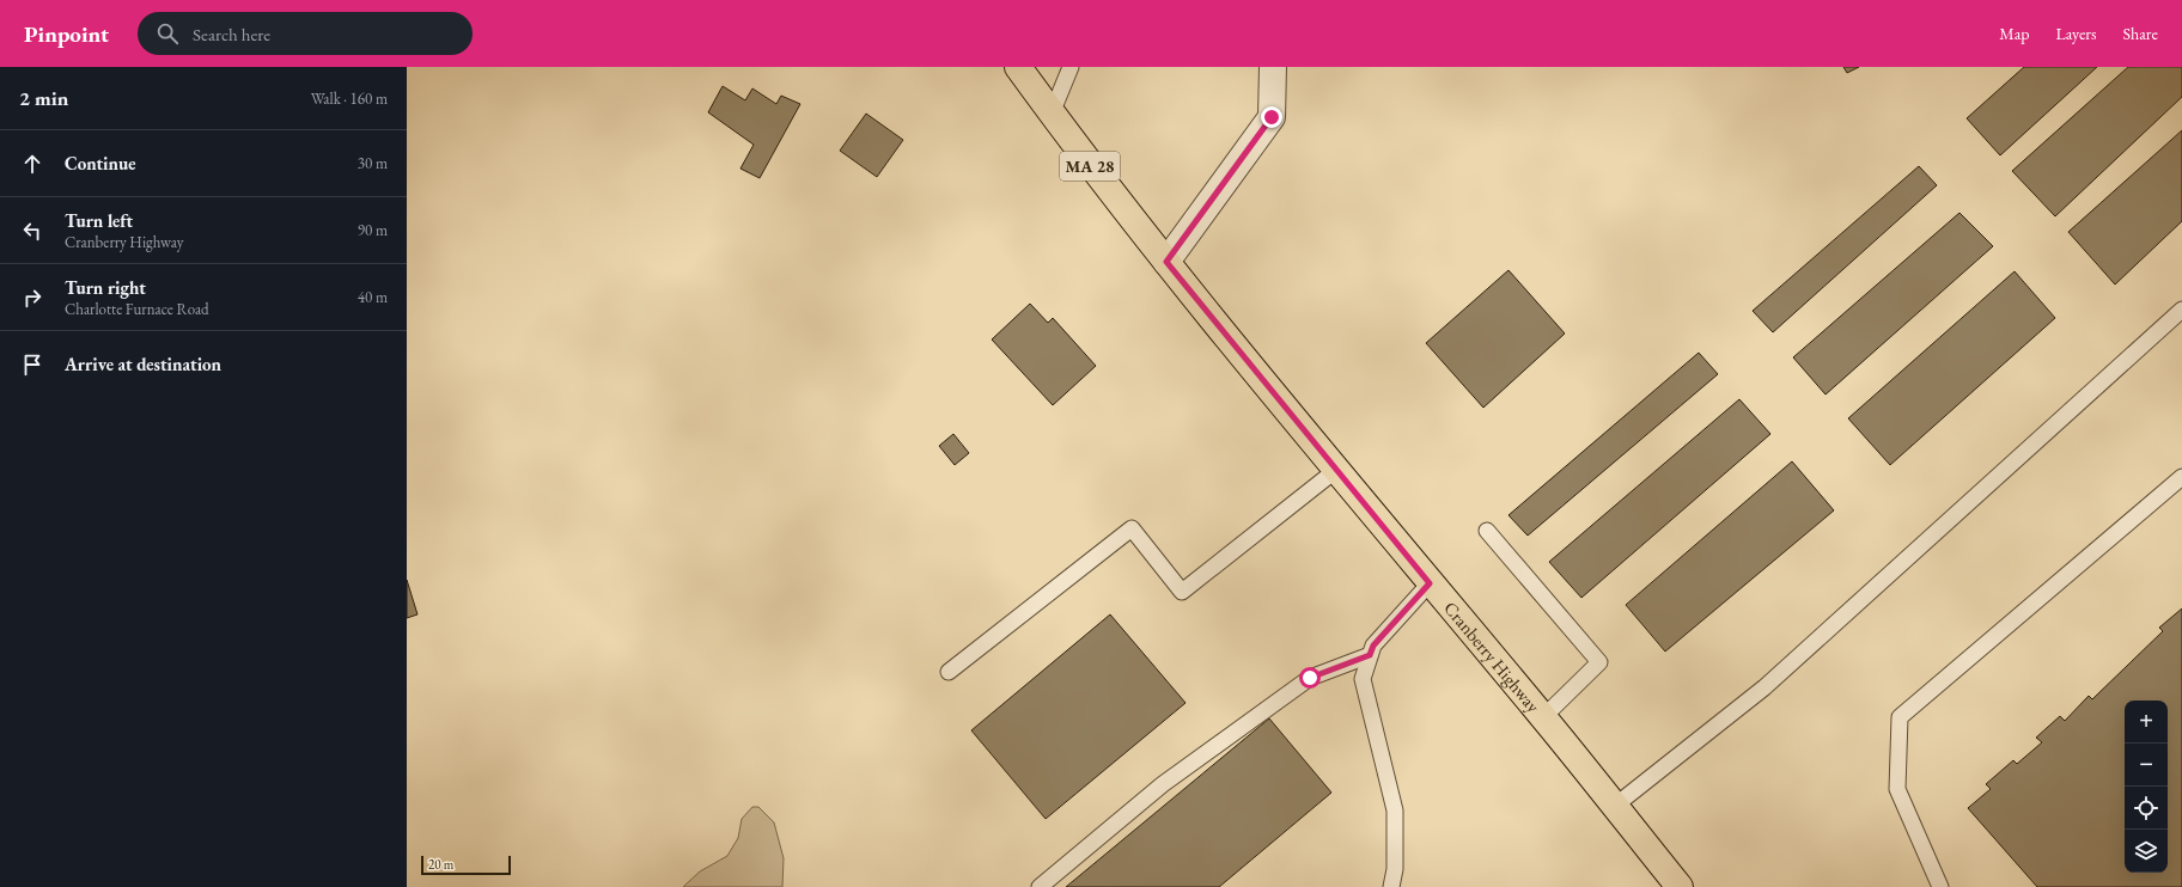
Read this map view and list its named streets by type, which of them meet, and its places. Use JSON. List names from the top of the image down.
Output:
{
  "streets": {
    "main road": ["MA 28", "Cranberry Highway"]
  },
  "scale_bar": "20 m",
  "page": {
    "header": "Pinpoint",
    "search": "Search here",
    "nav": ["Map", "Layers", "Share"],
    "heading": ["2 min", "Walk · 160 m"],
    "list": [
      ["Continue", "30 m"],
      ["Turn left", "Cranberry Highway", "90 m"],
      ["Turn right", "Charlotte Furnace Road", "40 m"],
      "Arrive at destination"
    ],
    "map_buttons": ["+", "−"],
    "scale": "20 m"
  }
}
